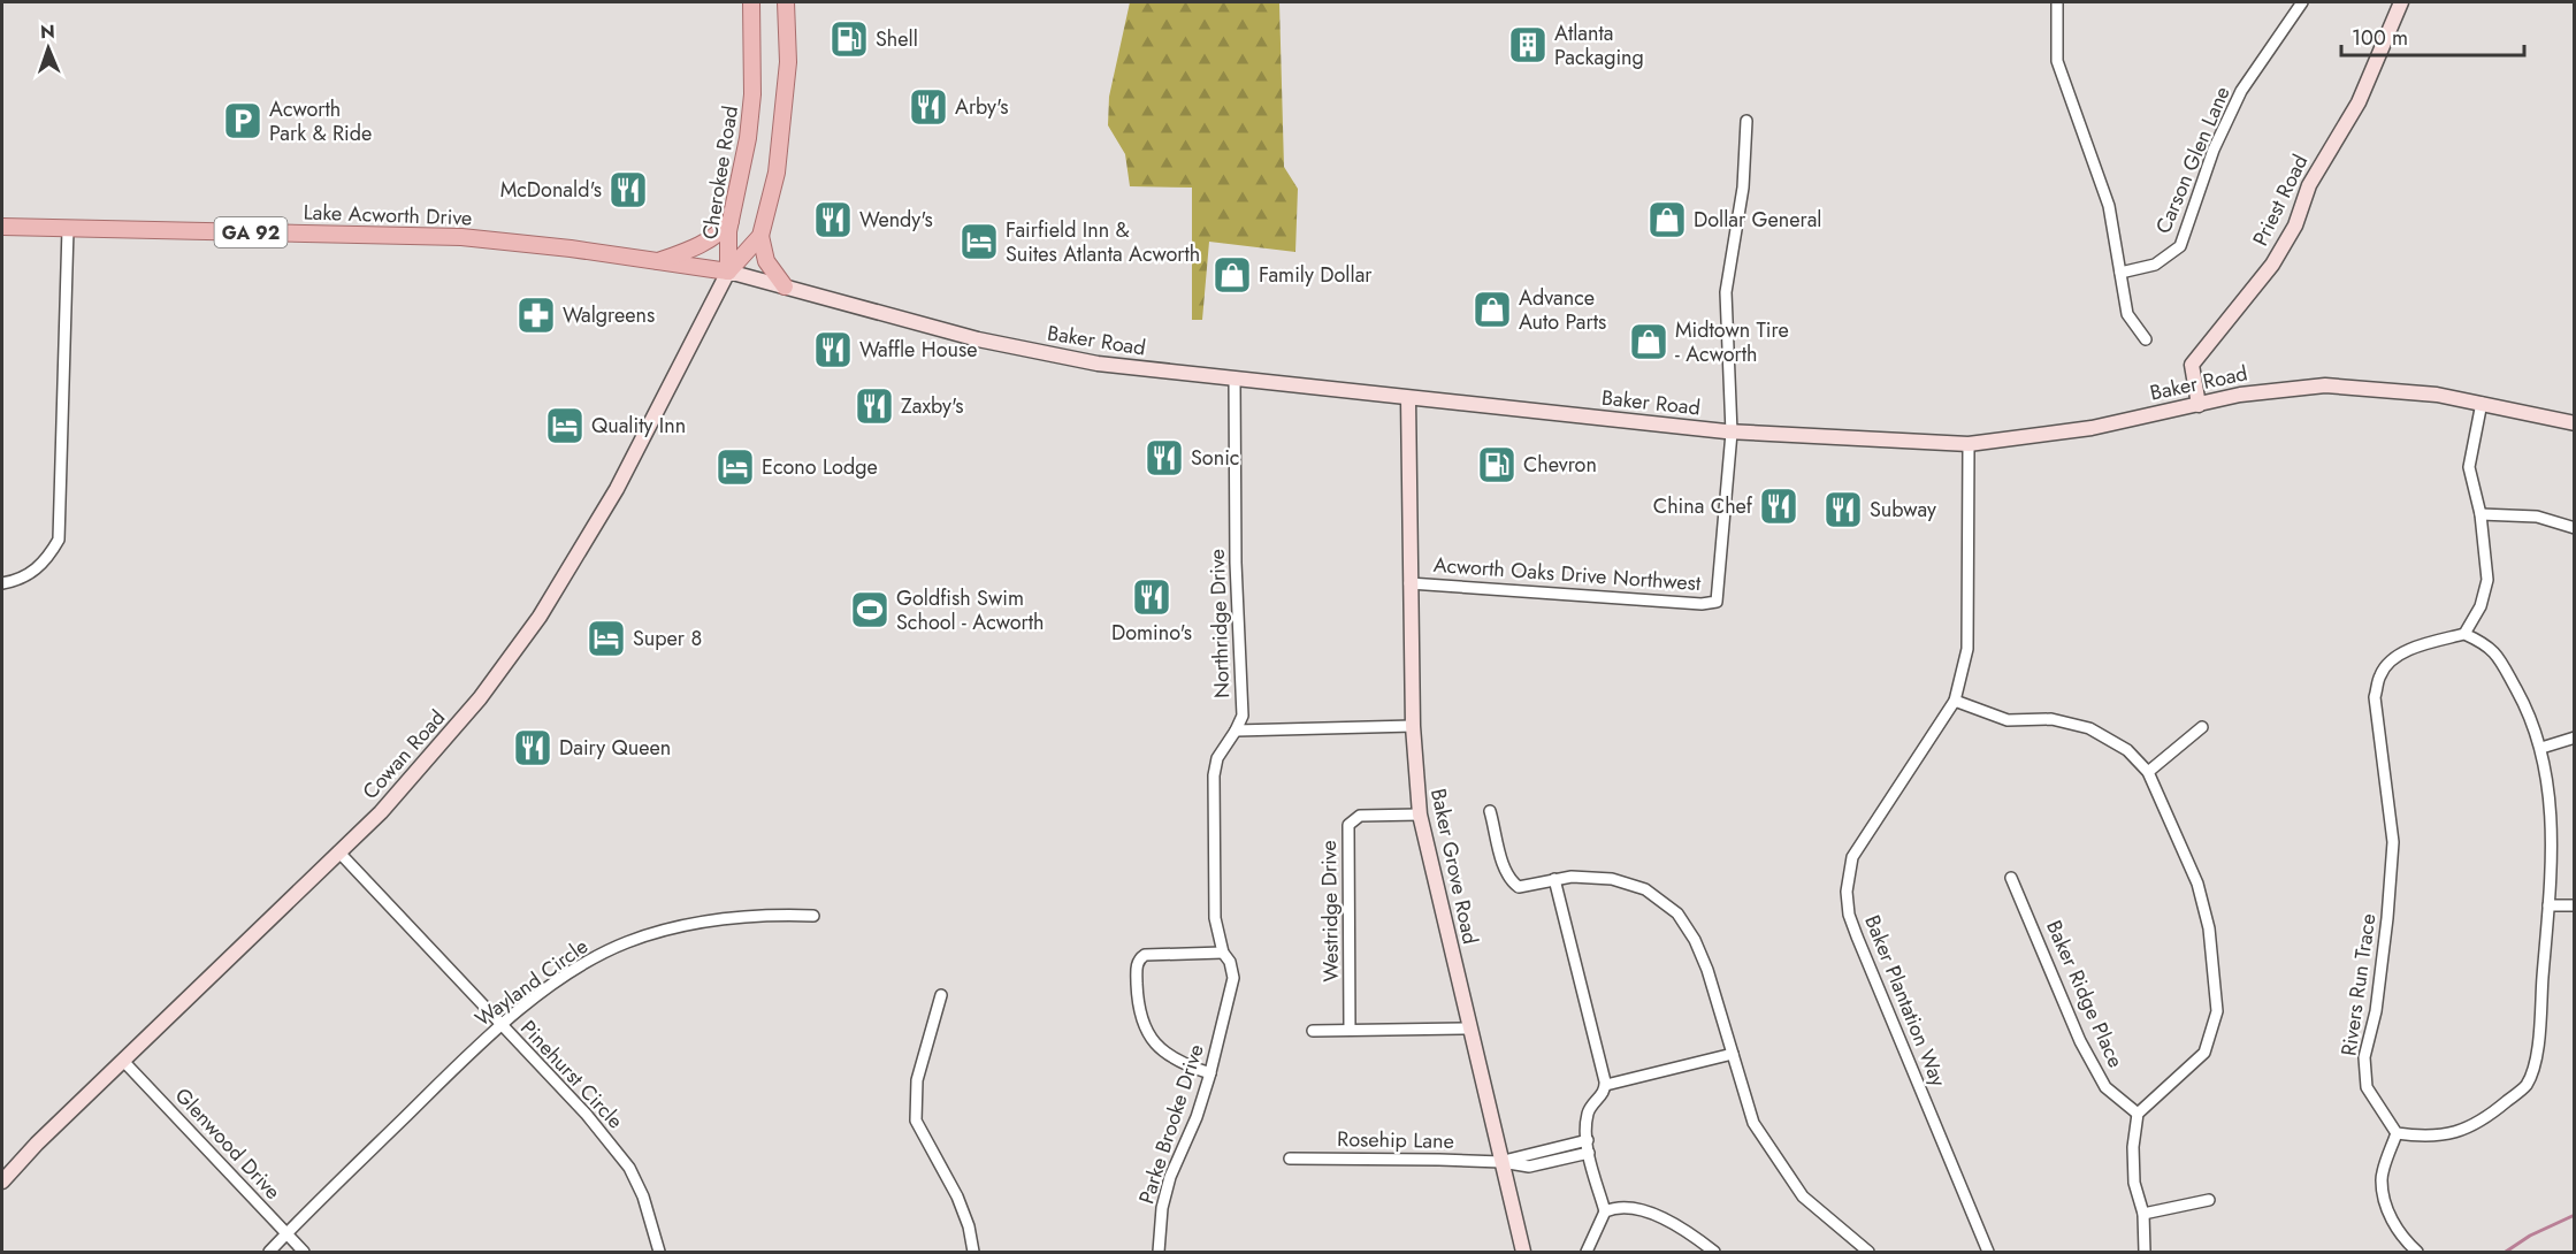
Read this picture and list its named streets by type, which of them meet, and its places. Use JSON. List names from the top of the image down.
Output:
{
  "streets": {
    "main road": [
      "Cherokee Road",
      "Priest Road",
      "Lake Acworth Drive",
      "GA 92",
      "Baker Road",
      "Cowan Road",
      "Baker Grove Road"
    ],
    "street": [
      "Carson Glen Lane",
      "Acworth Oaks Drive Northwest",
      "Northridge Drive",
      "Westridge Drive",
      "Wayland Circle",
      "Rivers Run Trace",
      "Baker Ridge Place",
      "Baker Plantation Way",
      "Pinehurst Circle",
      "Parke Brooke Drive",
      "Rosehip Lane",
      "Glenwood Drive"
    ]
  },
  "crossings": [
    ["Cherokee Road", "Lake Acworth Drive"],
    ["Cherokee Road", "Baker Road"],
    ["Cherokee Road", "Cowan Road"],
    ["Priest Road", "Baker Road"],
    ["Lake Acworth Drive", "Baker Road"],
    ["Lake Acworth Drive", "Cowan Road"],
    ["Baker Road", "Acworth Oaks Drive Northwest"],
    ["Baker Road", "Northridge Drive"],
    ["Baker Road", "Cowan Road"],
    ["Baker Road", "Baker Grove Road"],
    ["Baker Road", "Baker Plantation Way"],
    ["Acworth Oaks Drive Northwest", "Baker Grove Road"],
    ["Northridge Drive", "Parke Brooke Drive"],
    ["Cowan Road", "Pinehurst Circle"],
    ["Cowan Road", "Glenwood Drive"],
    ["Baker Grove Road", "Westridge Drive"],
    ["Baker Grove Road", "Rosehip Lane"],
    ["Wayland Circle", "Pinehurst Circle"],
    ["Wayland Circle", "Glenwood Drive"]
  ],
  "places": {
    "fuel station": ["Shell", "Chevron"],
    "building": ["Atlanta Packaging"],
    "restaurant": [
      "Arby's",
      "McDonald's",
      "Wendy's",
      "Waffle House",
      "Zaxby's",
      "Sonic",
      "China Chef",
      "Subway",
      "Domino's",
      "Dairy Queen"
    ],
    "parking": ["Acworth Park & Ride"],
    "shop": [
      "Dollar General",
      "Family Dollar",
      "Advance Auto Parts",
      "Midtown Tire - Acworth"
    ],
    "hotel": [
      "Fairfield Inn & Suites Atlanta Acworth",
      "Quality Inn",
      "Econo Lodge",
      "Super 8"
    ],
    "pharmacy": ["Walgreens"],
    "sports": ["Goldfish Swim School - Acworth"]
  },
  "scale_bar": "100 m",
  "north": "top"
}
